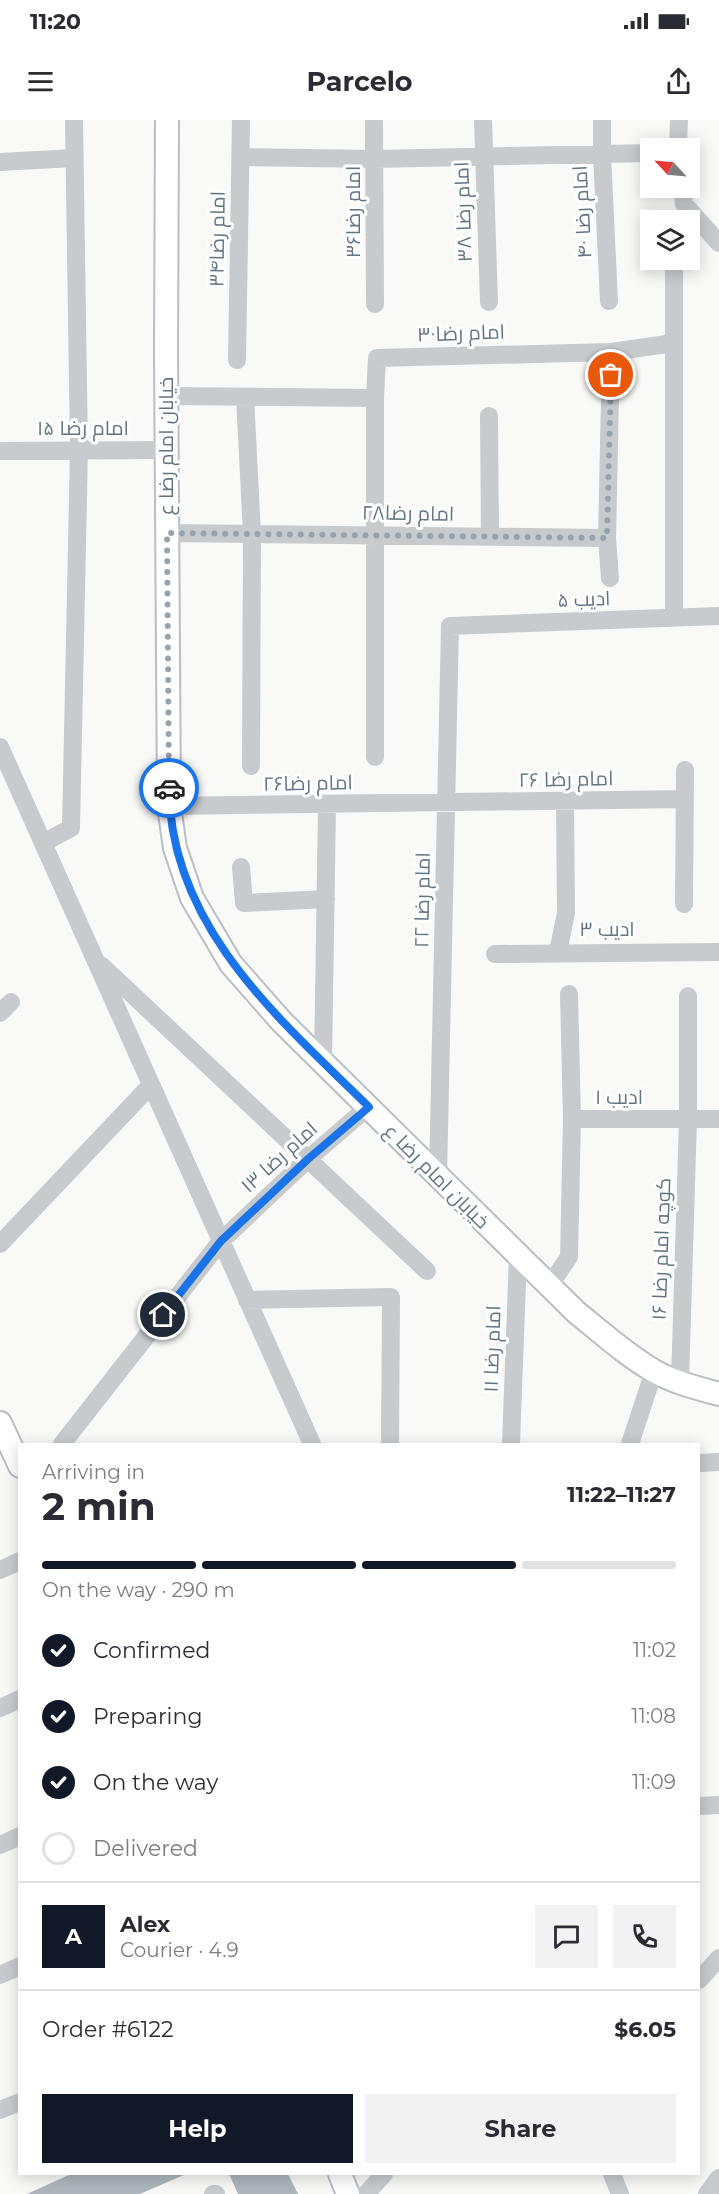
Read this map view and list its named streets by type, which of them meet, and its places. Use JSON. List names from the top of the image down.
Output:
{
  "streets": {
    "main road": ["خیابان امام رضا ع"],
    "street": [
      "امام رضا۳۶",
      "امام رضا ۳۸",
      "امام رضا ۴۰",
      "امام رضا۳۴",
      "امام رضا۳۰",
      "۱۵ امام رضا",
      "امام رضا۲۸",
      "ادیب ۵",
      "امام رضا ۲۶",
      "امام رضا۲۶",
      "امام رضا ۲۲",
      "ادیب ۳",
      "ادیب ۱",
      "امام رضا ۱۳",
      "کوچه امام رضا ۱۶",
      "امام رضا ۱۱"
    ]
  },
  "crossings": [
    ["۱۵ امام رضا", "خیابان امام رضا ع"],
    ["خیابان امام رضا ع", "امام رضا۲۸"],
    ["خیابان امام رضا ع", "امام رضا۲۶"],
    ["خیابان امام رضا ع", "امام رضا ۲۲"],
    ["خیابان امام رضا ع", "امام رضا ۱۳"],
    ["خیابان امام رضا ع", "کوچه امام رضا ۱۶"],
    ["خیابان امام رضا ع", "امام رضا ۱۱"],
    ["ادیب ۵", "امام رضا ۲۲"],
    ["امام رضا ۲۶", "امام رضا۲۶"],
    ["امام رضا ۲۶", "امام رضا ۲۲"],
    ["امام رضا۲۶", "امام رضا ۲۲"],
    ["ادیب ۱", "کوچه امام رضا ۱۶"]
  ],
  "north": "top left",
  "page": {
    "status": "11:20",
    "header": "Parcelo",
    "heading": ["2 min", "Arriving in", "11:22–11:27"],
    "panel": [
      "Alex",
      "Courier · 4.9",
      "Order #6122",
      "$6.05"
    ],
    "bar": "On the way · 290 m",
    "list": [
      ["Confirmed", "11:02"],
      ["Preparing", "11:08"],
      ["On the way", "11:09"],
      "Delivered"
    ],
    "round": "A",
    "buttons": ["Help", "Share"]
  }
}
